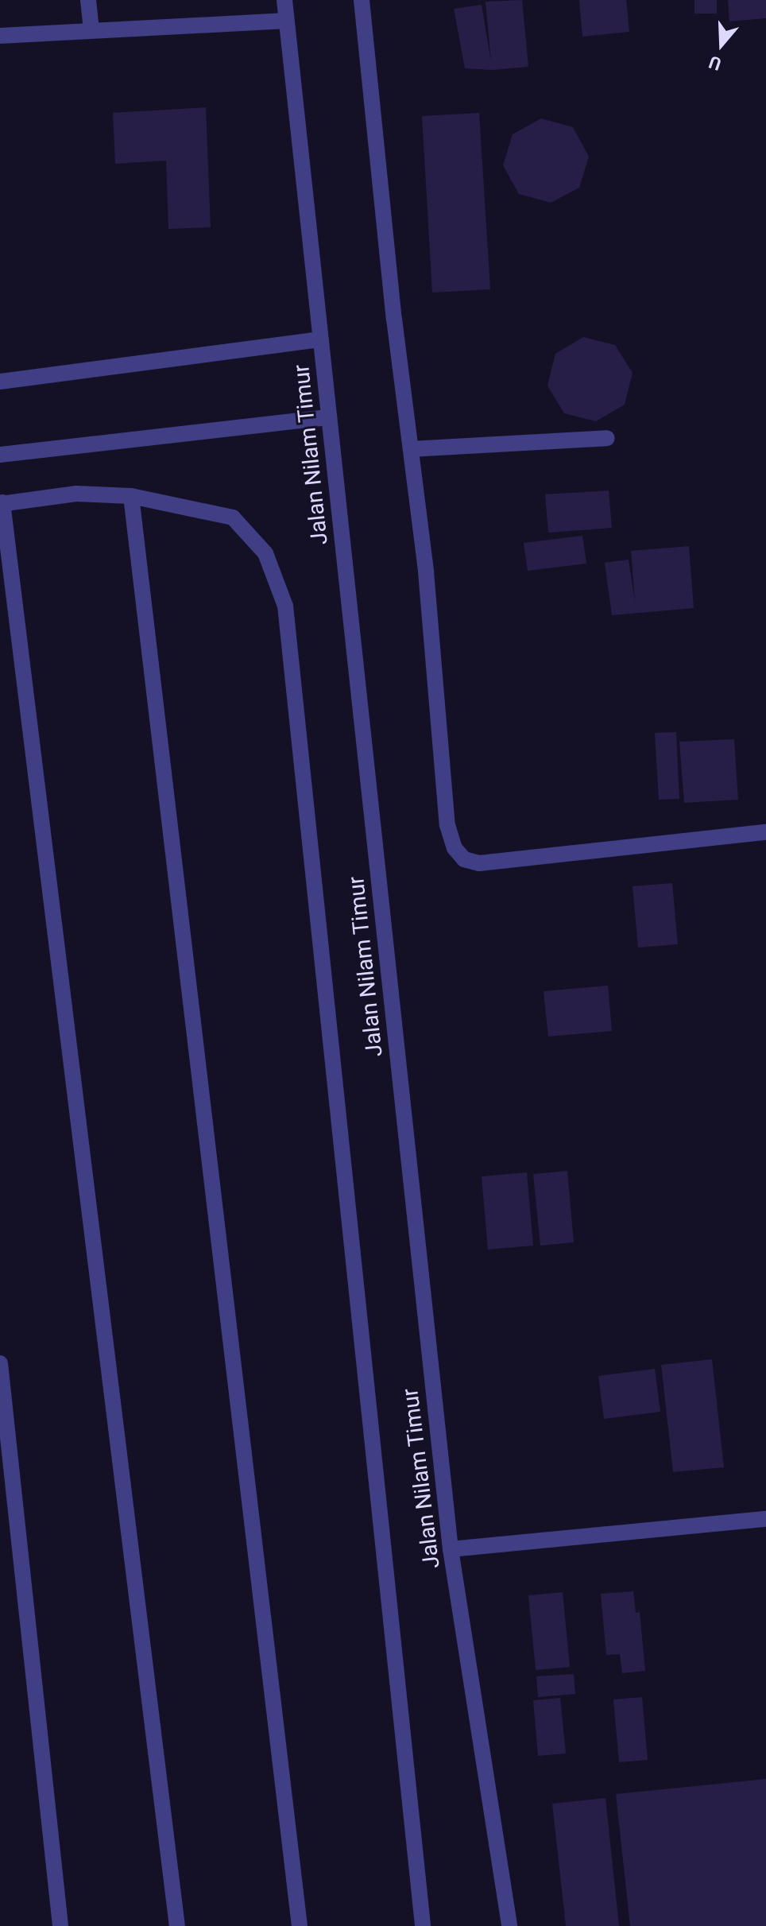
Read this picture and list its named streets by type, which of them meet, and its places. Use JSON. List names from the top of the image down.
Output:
{
  "streets": {
    "lane": ["Jalan Nilam Timur"]
  },
  "north": "bottom"
}
